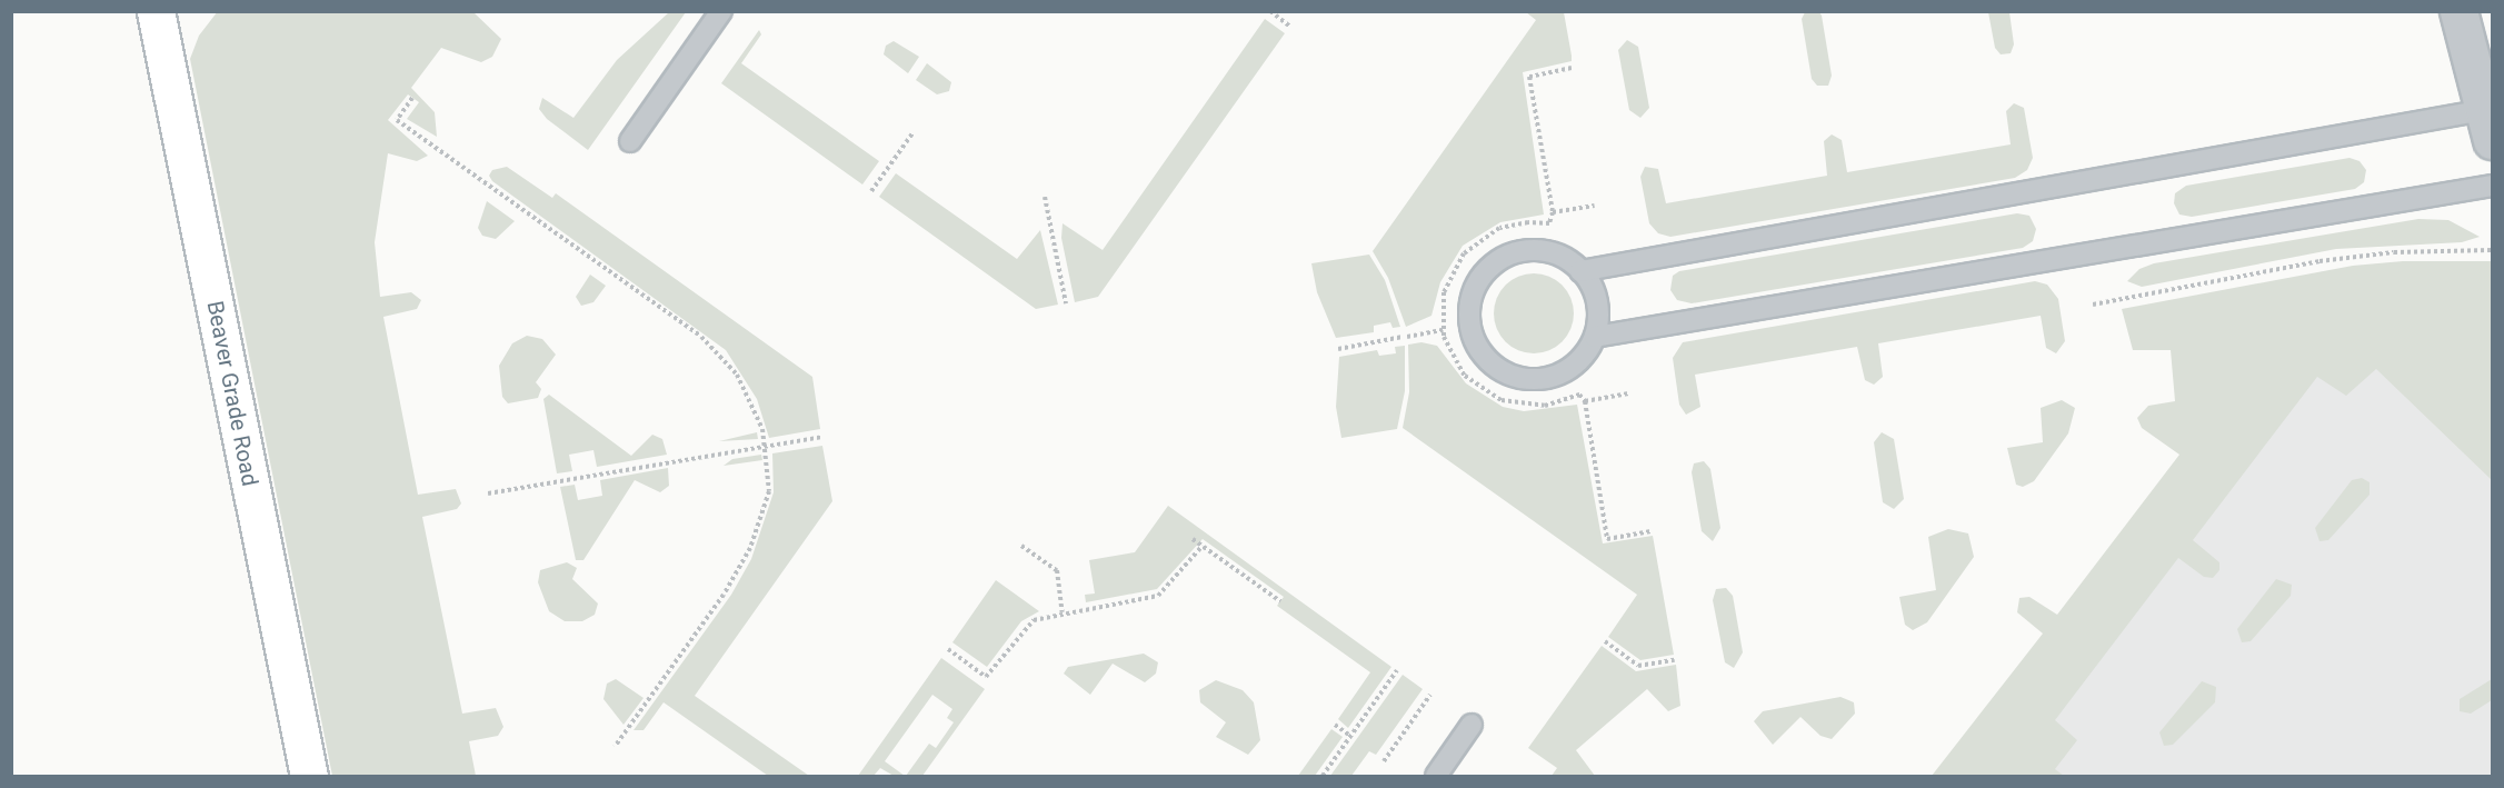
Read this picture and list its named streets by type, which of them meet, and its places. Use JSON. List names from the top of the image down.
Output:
{
  "streets": {
    "main road": ["Beaver Grade Road"]
  }
}
